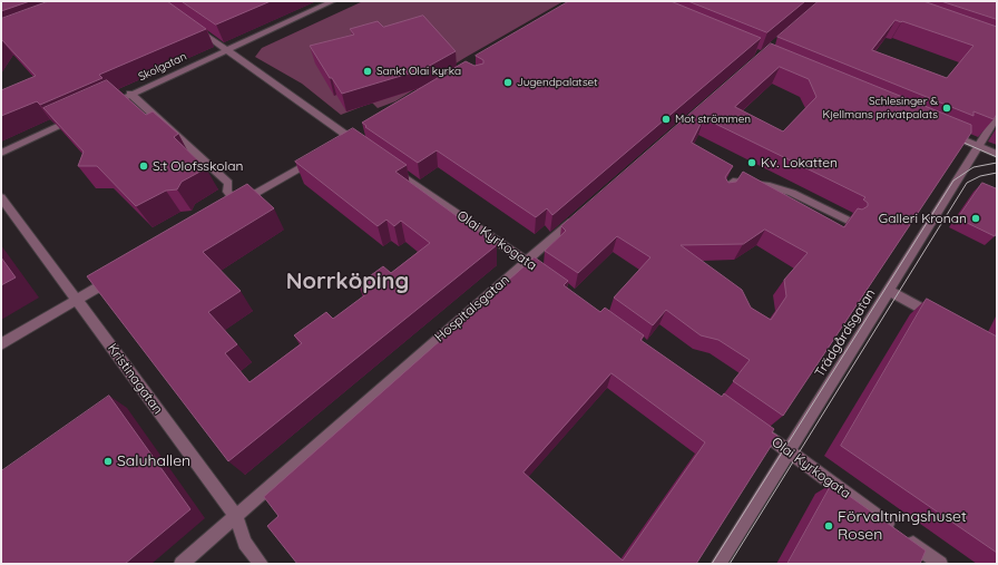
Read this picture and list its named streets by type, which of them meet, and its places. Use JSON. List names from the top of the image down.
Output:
{
  "streets": {
    "street": [
      "Skolgatan",
      "Olai Kyrkogata",
      "Hospitalsgatan",
      "Trädgårdsgatan",
      "Kristinagatan"
    ]
  },
  "crossings": [
    ["Olai Kyrkogata", "Hospitalsgatan"],
    ["Olai Kyrkogata", "Trädgårdsgatan"],
    ["Hospitalsgatan", "Kristinagatan"]
  ],
  "districts": ["Norrköping"],
  "places": [
    "Sankt Olai kyrka",
    "Jugendpalatset",
    "Schlesinger & Kjellmans privatpalats",
    "Mot strömmen",
    "Kv. Lokatten",
    "S:t Olofsskolan",
    "Galleri Kronan",
    "Saluhallen",
    "Förvaltningshuset Rosen"
  ]
}
